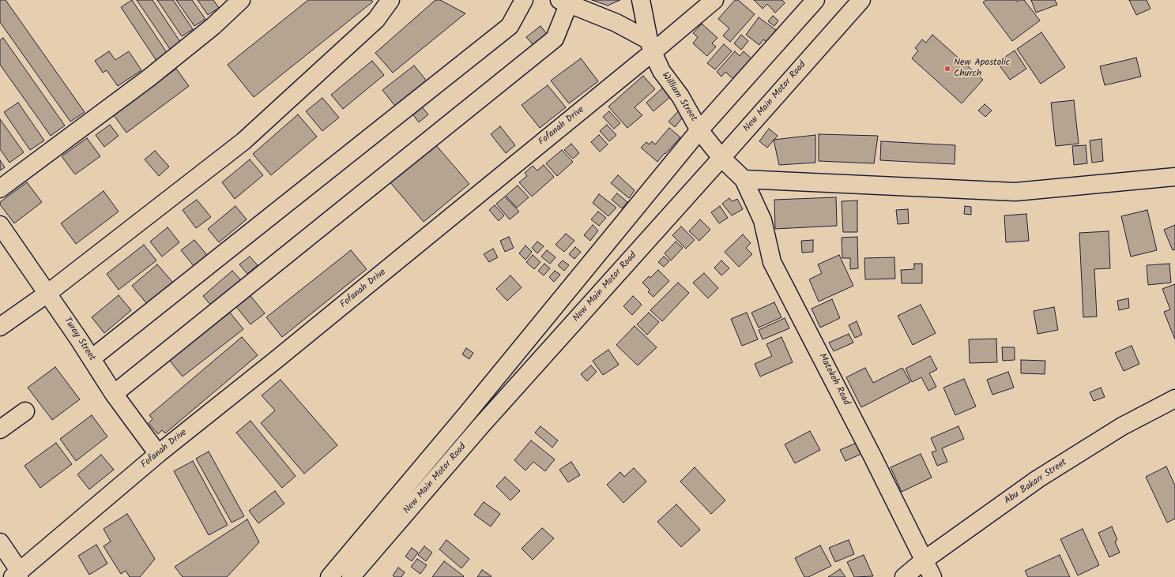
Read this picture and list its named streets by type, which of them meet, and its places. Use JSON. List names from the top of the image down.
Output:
{
  "streets": {
    "main road": [
      "William Street",
      "New Main Motor Road",
      "Fofanah Drive",
      "Turay Street",
      "Matekeh Road",
      "Abu Bakarr Street"
    ]
  },
  "crossings": [
    ["William Street", "New Main Motor Road"],
    ["William Street", "Fofanah Drive"],
    ["William Street", "Matekeh Road"],
    ["Fofanah Drive", "Turay Street"],
    ["Matekeh Road", "Abu Bakarr Street"]
  ],
  "places": ["New Apostolic Church"]
}
